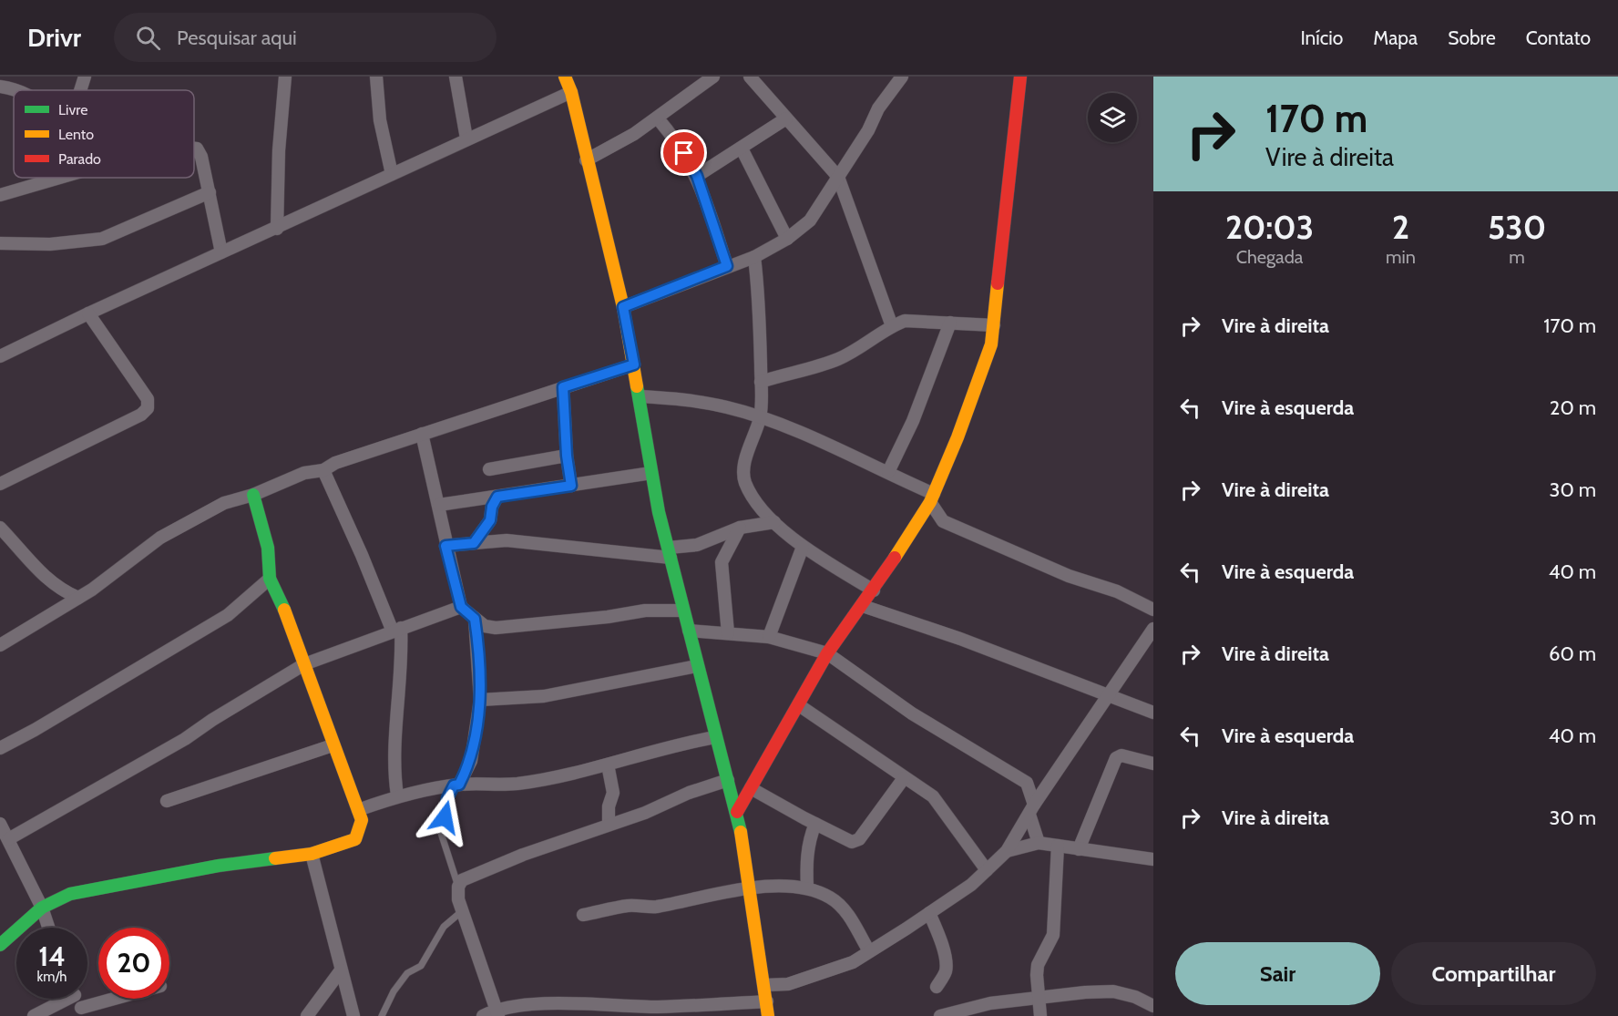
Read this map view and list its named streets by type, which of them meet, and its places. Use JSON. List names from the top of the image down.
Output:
{
  "legend": ["Livre", "Lento", "Parado"],
  "page": {
    "header": "Drivr",
    "search": "Pesquisar aqui",
    "nav": [
      "Início",
      "Mapa",
      "Sobre",
      "Contato"
    ],
    "turn": ["170 m", "Vire à direita"],
    "eta": [
      "20:03",
      "Chegada",
      "2",
      "min",
      "530",
      "m"
    ],
    "list": [
      {
        "name": "Vire à direita",
        "value": "170 m"
      },
      {
        "name": "Vire à esquerda",
        "value": "20 m"
      },
      {
        "name": "Vire à direita",
        "value": "30 m"
      },
      {
        "name": "Vire à esquerda",
        "value": "40 m"
      },
      {
        "name": "Vire à direita",
        "value": "60 m"
      },
      {
        "name": "Vire à esquerda",
        "value": "40 m"
      },
      {
        "name": "Vire à direita",
        "value": "30 m"
      }
    ],
    "speed": "14 km/h",
    "limit": "20",
    "buttons": ["Sair", "Compartilhar"]
  }
}
